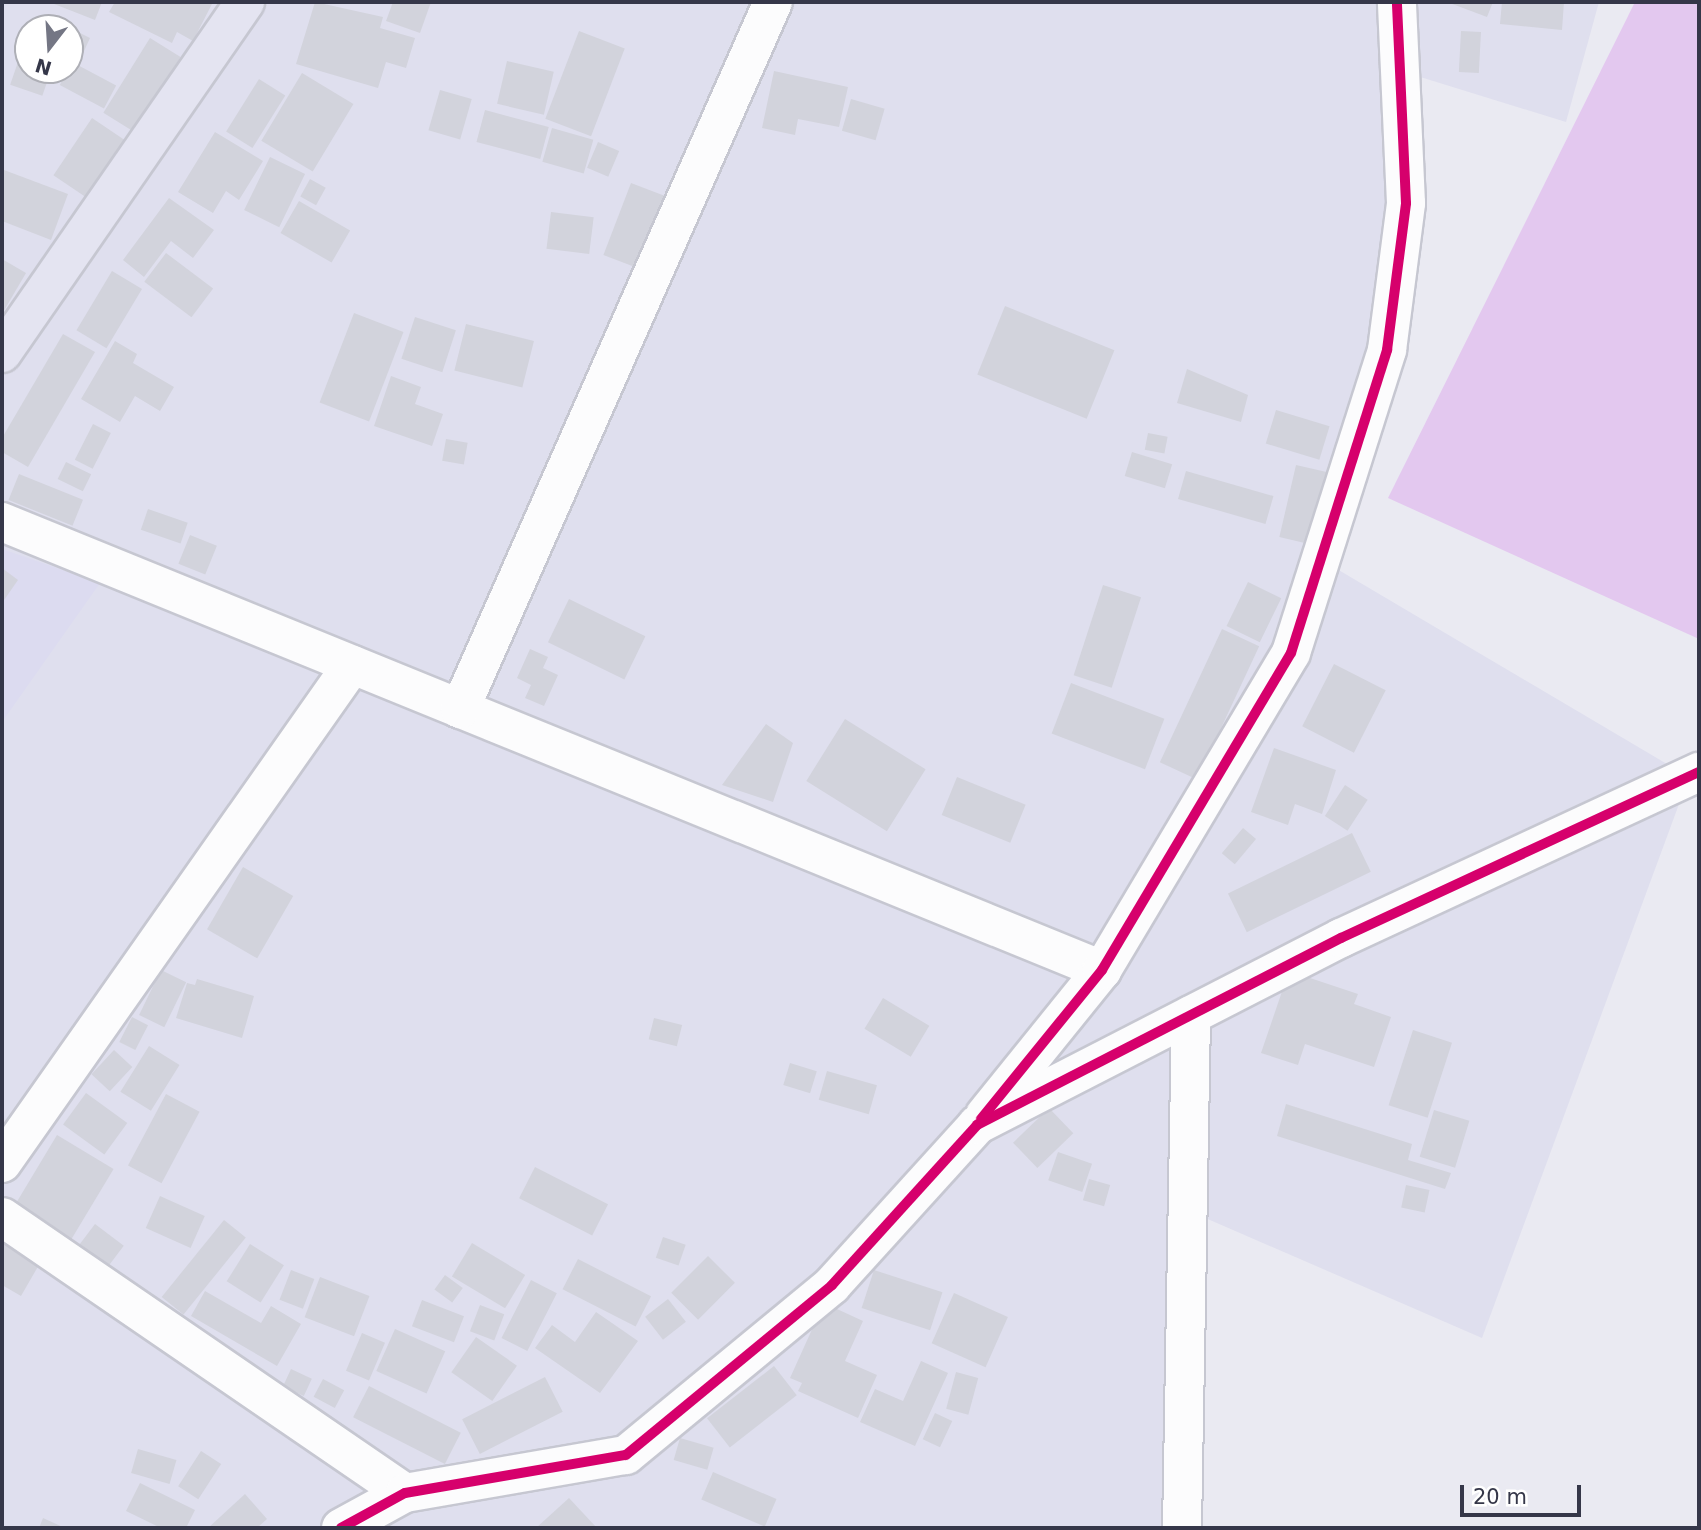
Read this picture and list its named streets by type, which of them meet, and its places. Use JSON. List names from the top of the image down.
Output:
{
  "scale_bar": "20 m",
  "north": "bottom"
}
